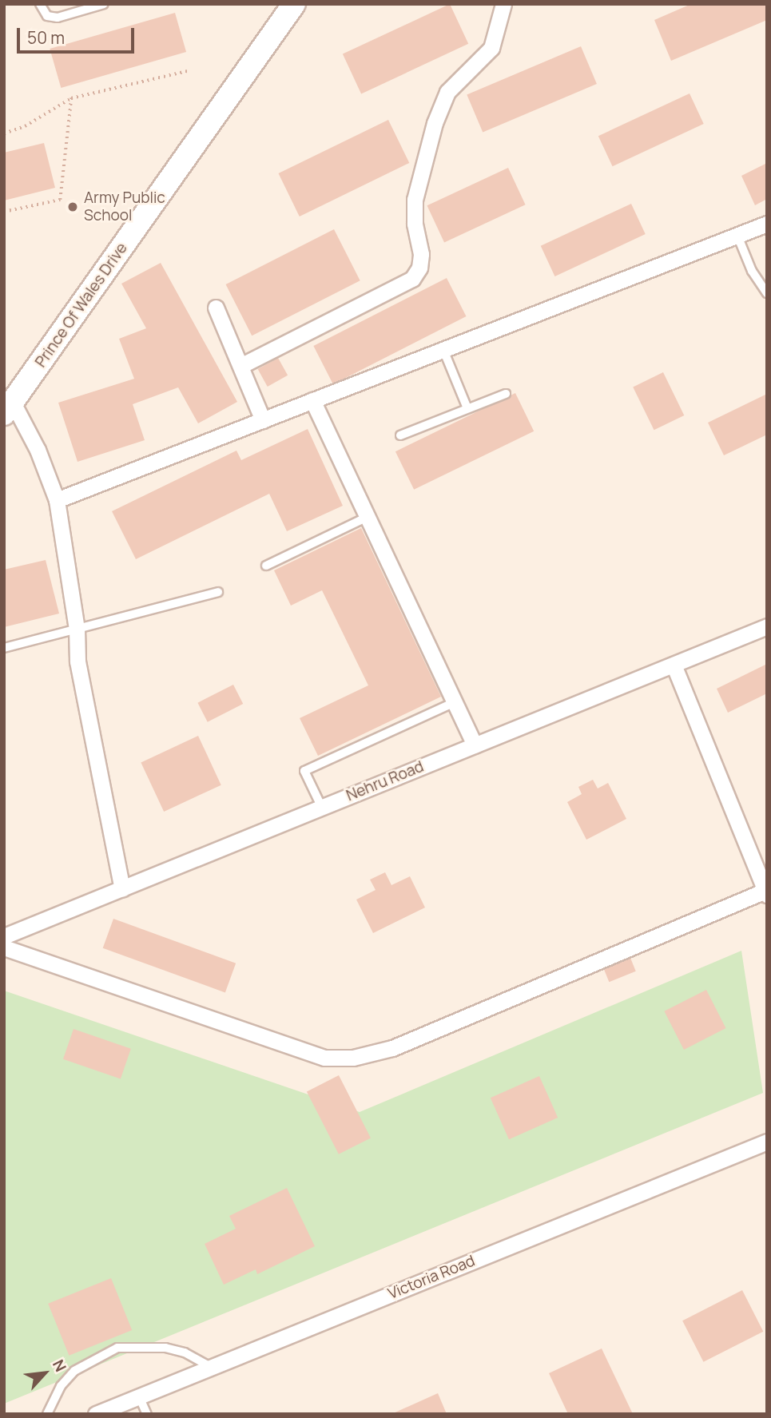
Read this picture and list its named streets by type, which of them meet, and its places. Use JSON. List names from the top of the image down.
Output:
{
  "streets": {
    "main road": ["Prince Of Wales Drive"],
    "street": ["Nehru Road", "Victoria Road"]
  },
  "places": ["Army Public School"],
  "scale_bar": "50 m",
  "north": "top right"
}
